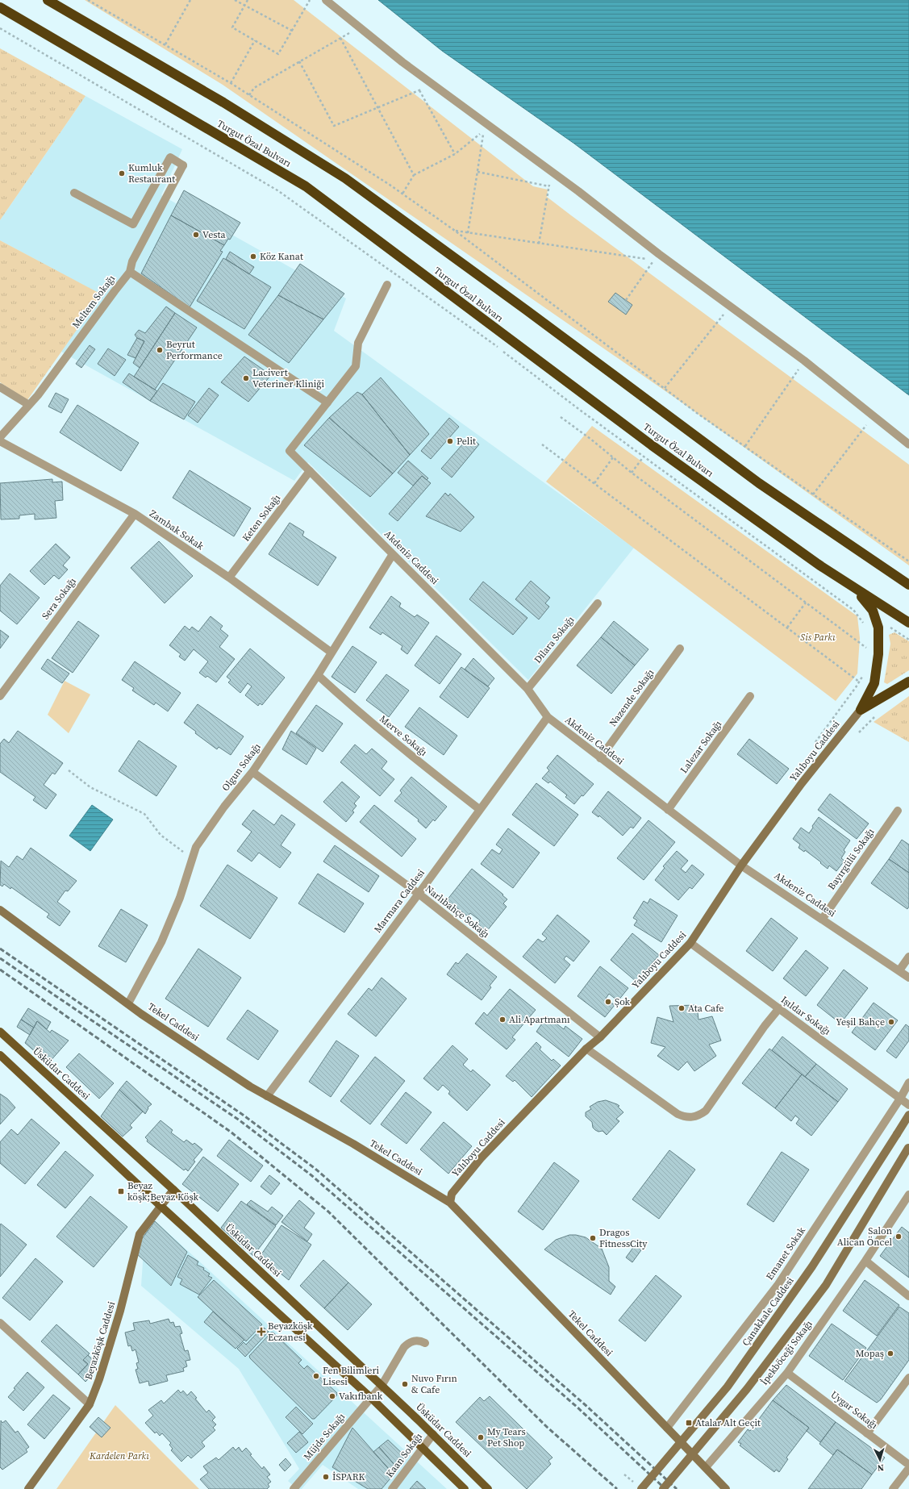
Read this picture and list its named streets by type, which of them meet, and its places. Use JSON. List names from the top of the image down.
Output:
{
  "streets": {
    "highway": ["Turgut Özal Bulvarı"],
    "main road": ["Üsküdar Caddesi"],
    "street": [
      "Meltem Sokağı",
      "Keten Sokağı",
      "Zambak Sokak",
      "Akdeniz Caddesi",
      "Sera Sokağı",
      "Dilara Sokağı",
      "Nazende Sokağı",
      "Merve Sokağı",
      "Lalezar Sokağı",
      "Yalıboyu Caddesi",
      "Olgun Sokağı",
      "Bayırgülü Sokağı",
      "Marmara Caddesi",
      "Narlıbahçe Sokağı",
      "Işıldar Sokağı",
      "Tekel Caddesi",
      "Emanet Sokak",
      "Çanakkale Caddesi",
      "Beyazköşk Caddesi",
      "İpekböceği Sokağı",
      "Uygar Sokağı",
      "Müjde Sokağı",
      "Kaan Sokağı"
    ]
  },
  "crossings": [
    ["Keten Sokağı", "Zambak Sokak"],
    ["Keten Sokağı", "Akdeniz Caddesi"],
    ["Zambak Sokak", "Sera Sokağı"],
    ["Zambak Sokak", "Olgun Sokağı"],
    ["Akdeniz Caddesi", "Dilara Sokağı"],
    ["Akdeniz Caddesi", "Nazende Sokağı"],
    ["Akdeniz Caddesi", "Lalezar Sokağı"],
    ["Akdeniz Caddesi", "Yalıboyu Caddesi"],
    ["Akdeniz Caddesi", "Olgun Sokağı"],
    ["Akdeniz Caddesi", "Bayırgülü Sokağı"],
    ["Akdeniz Caddesi", "Marmara Caddesi"],
    ["Merve Sokağı", "Olgun Sokağı"],
    ["Merve Sokağı", "Marmara Caddesi"],
    ["Yalıboyu Caddesi", "Narlıbahçe Sokağı"],
    ["Yalıboyu Caddesi", "Işıldar Sokağı"],
    ["Yalıboyu Caddesi", "Tekel Caddesi"],
    ["Olgun Sokağı", "Narlıbahçe Sokağı"],
    ["Olgun Sokağı", "Tekel Caddesi"],
    ["Marmara Caddesi", "Narlıbahçe Sokağı"],
    ["Marmara Caddesi", "Tekel Caddesi"],
    ["Işıldar Sokağı", "Emanet Sokak"],
    ["Tekel Caddesi", "Emanet Sokak"],
    ["Tekel Caddesi", "İpekböceği Sokağı"],
    ["Üsküdar Caddesi", "Beyazköşk Caddesi"],
    ["Üsküdar Caddesi", "Müjde Sokağı"],
    ["Üsküdar Caddesi", "Kaan Sokağı"],
    ["İpekböceği Sokağı", "Uygar Sokağı"]
  ],
  "parks": ["Sis Parkı", "Kardelen Parkı"],
  "places": {
    "other": [
      "Kumluk Restaurant",
      "Vesta",
      "Köz Kanat",
      "Beyrut Performance",
      "Lacivert Veteriner Kliniği",
      "Pelit",
      "Şok",
      "Ata Cafe",
      "Ali Apartmanı",
      "Yeşil Bahçe",
      "Salon Alican Öncel",
      "Dragos FitnessCity",
      "Mopaş",
      "Fen Bilimleri Lisesi",
      "Nuvo Fırın & Cafe",
      "Vakıfbank",
      "My Tears Pet Shop",
      "İSPARK"
    ],
    "transit": ["Beyaz köşk;Beyaz Köşk", "Atalar Alt Geçit"],
    "health": ["Beyazköşk Eczanesi"]
  },
  "north": "bottom"
}
